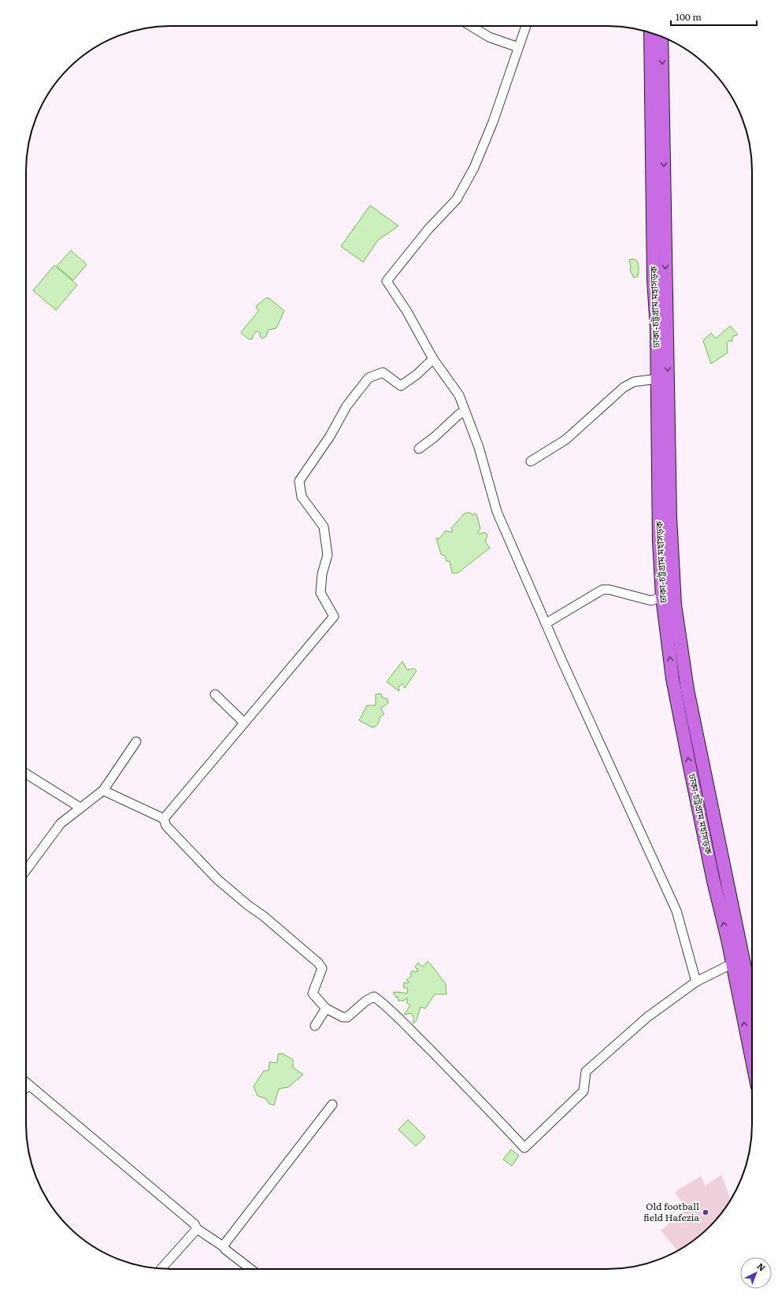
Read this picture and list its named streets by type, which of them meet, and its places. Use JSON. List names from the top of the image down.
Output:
{
  "streets": {
    "highway": ["ঢাকা-চট্টগ্রাম মহাসড়ক"]
  },
  "places": ["Old football field Hafezia"],
  "scale_bar": "100 m",
  "north": "top right"
}
